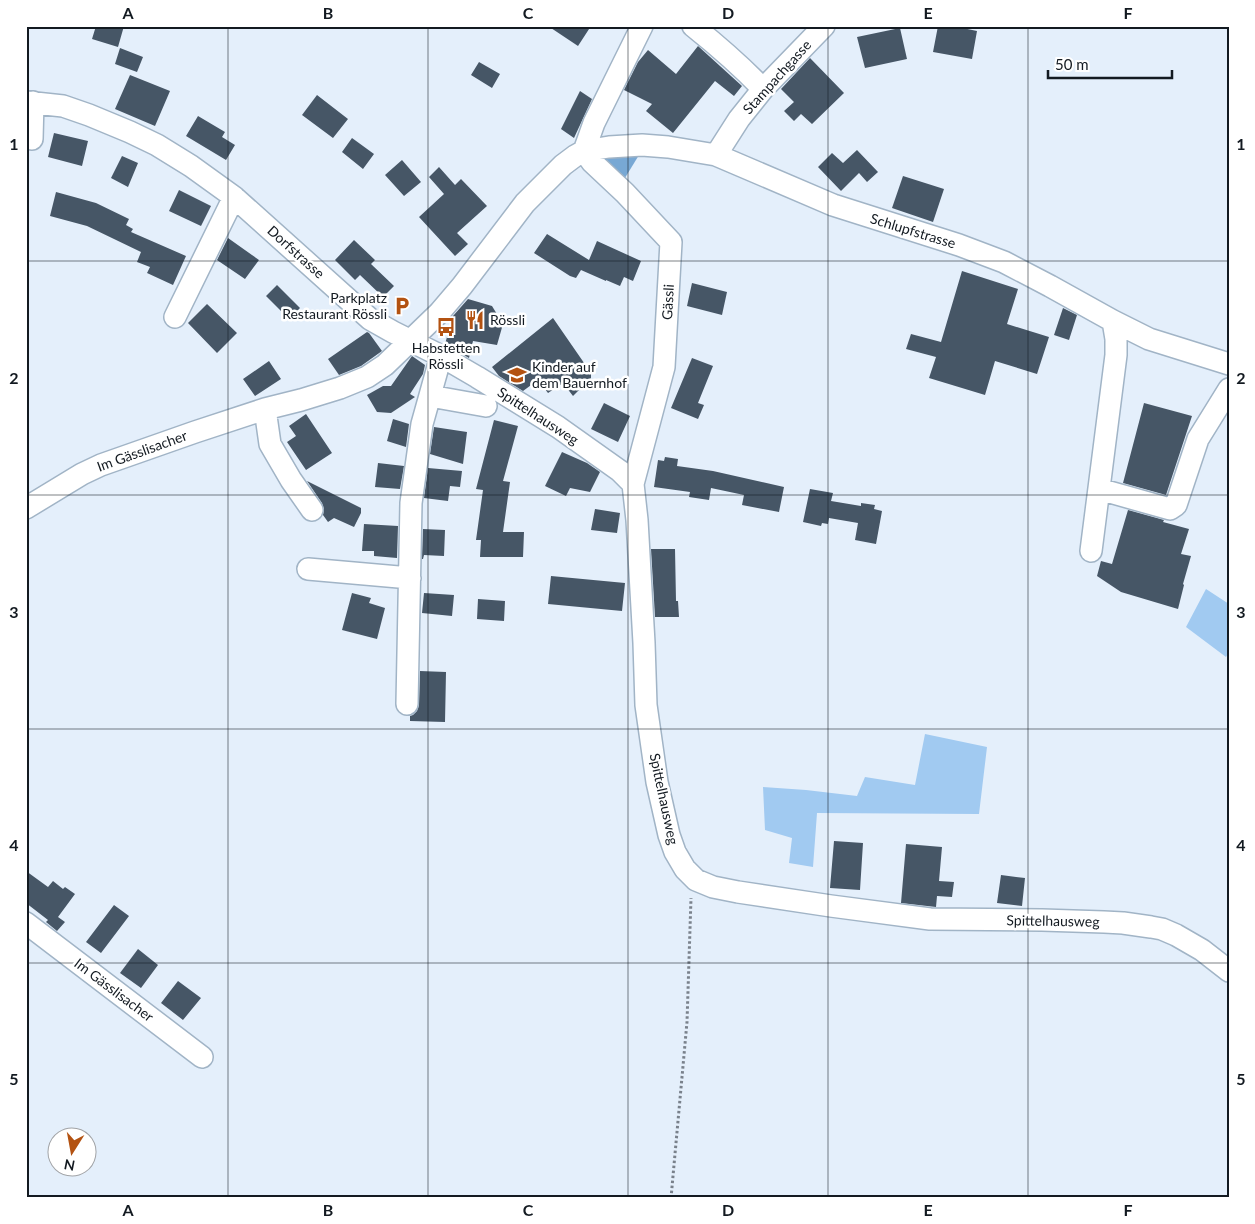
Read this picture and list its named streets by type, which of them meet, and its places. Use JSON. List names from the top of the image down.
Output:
{
  "streets": {
    "street": [
      "Stampachgasse",
      "Schlupfstrasse",
      "Dorfstrasse",
      "Gässli",
      "Spittelhausweg",
      "Im Gässlisacher"
    ]
  },
  "crossings": [
    ["Stampachgasse", "Schlupfstrasse"],
    ["Schlupfstrasse", "Gässli"],
    ["Dorfstrasse", "Spittelhausweg"],
    ["Dorfstrasse", "Im Gässlisacher"],
    ["Gässli", "Spittelhausweg"],
    ["Spittelhausweg", "Im Gässlisacher"]
  ],
  "places": {
    "parking": ["Parkplatz Restaurant Rössli"],
    "restaurant": ["Rössli"],
    "bus stop": ["Habstetten Rössli"],
    "school or university": ["Kinder auf dem Bauernhof"]
  },
  "scale_bar": "50 m",
  "north": "bottom",
  "grid": {
    "columns": [
      "A",
      "B",
      "C",
      "D",
      "E",
      "F"
    ],
    "rows": [
      "1",
      "2",
      "3",
      "4",
      "5"
    ]
  }
}
